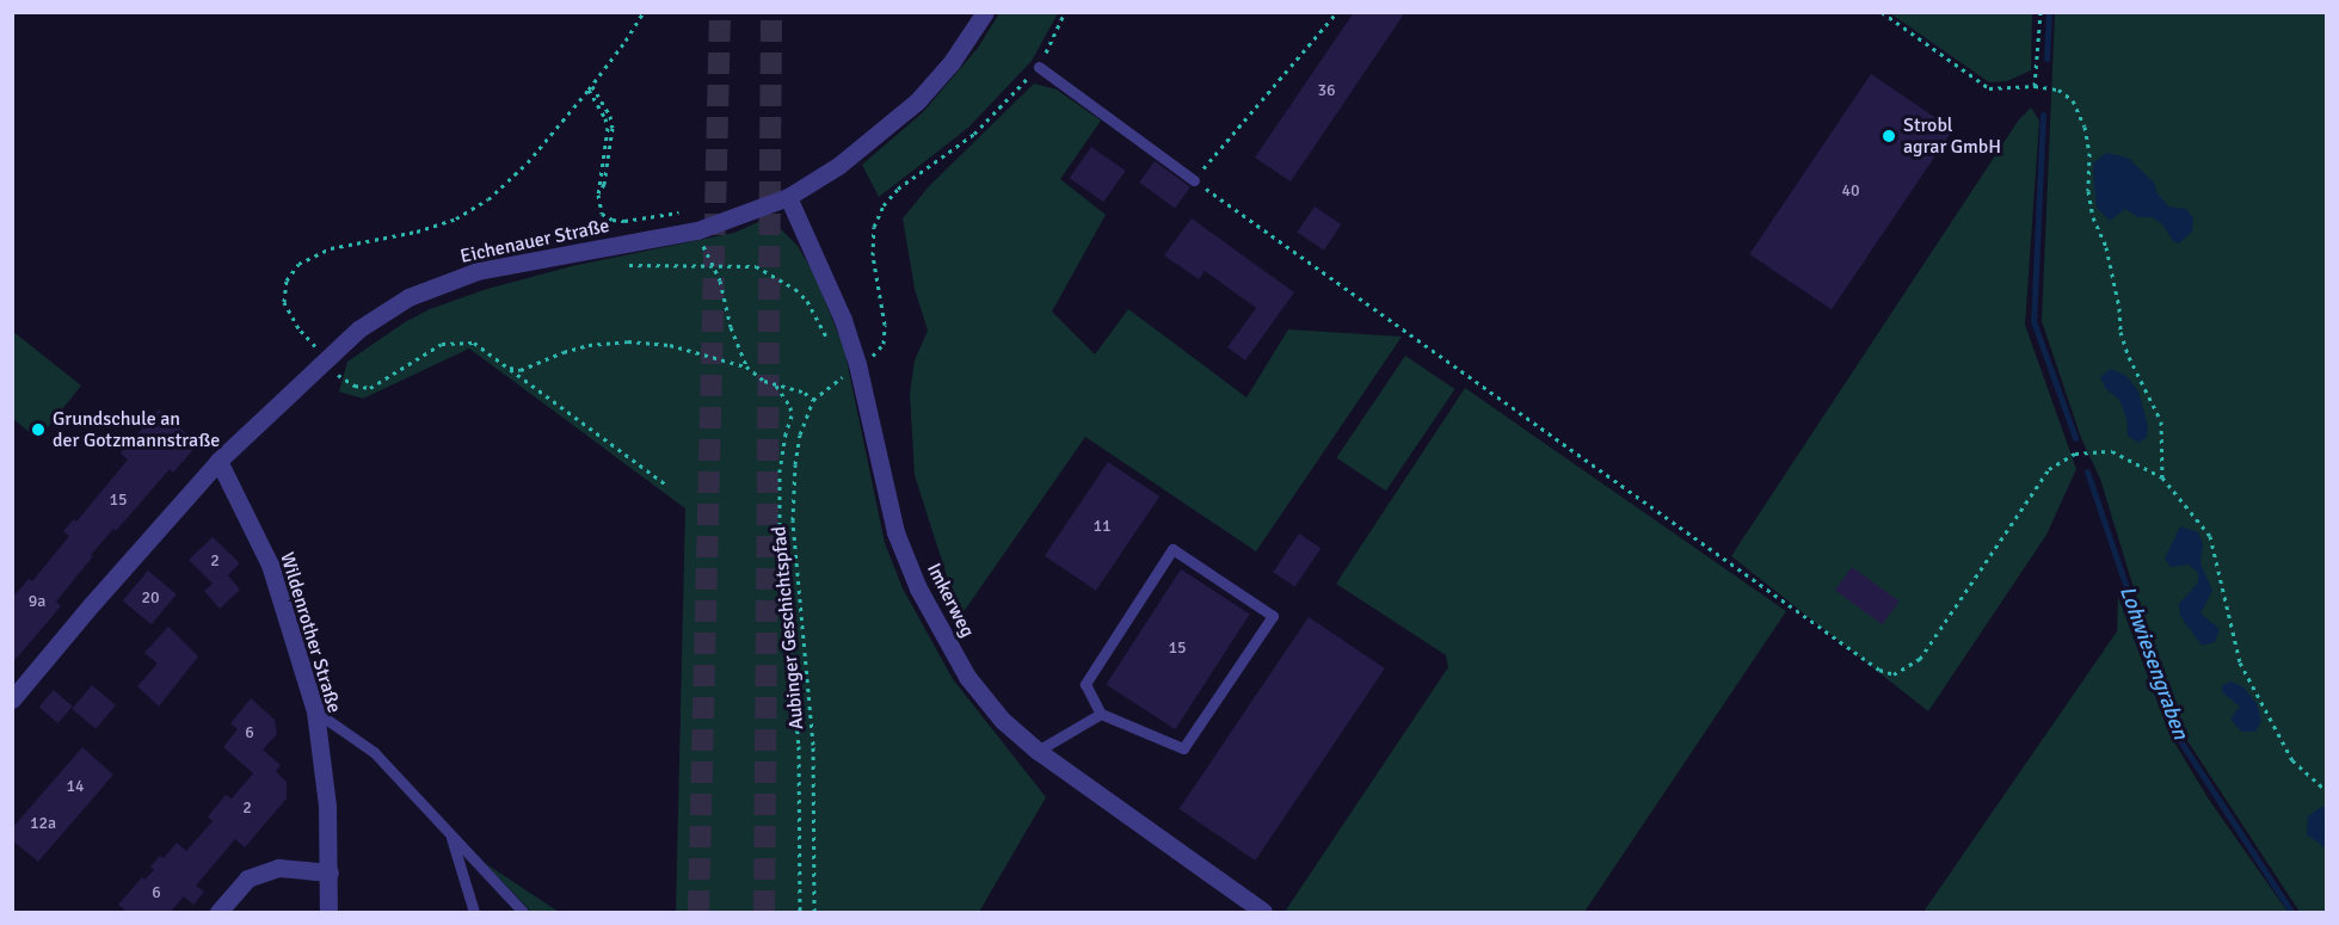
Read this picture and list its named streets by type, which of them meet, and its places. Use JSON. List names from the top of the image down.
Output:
{
  "streets": {
    "street": ["Eichenauer Straße", "Imkerweg", "Wildenrother Straße"],
    "path": ["Aubinger Geschichtspfad"]
  },
  "crossings": [
    ["Eichenauer Straße", "Imkerweg"],
    ["Eichenauer Straße", "Wildenrother Straße"]
  ],
  "water": ["Lohwiesengraben"],
  "places": ["Strobl agrar GmbH", "Grundschule an der Gotzmannstraße"],
  "house_numbers": [
    "36",
    "40",
    "15",
    "11",
    "2",
    "20",
    "9a",
    "15",
    "6",
    "14",
    "2",
    "12a",
    "6"
  ]
}
